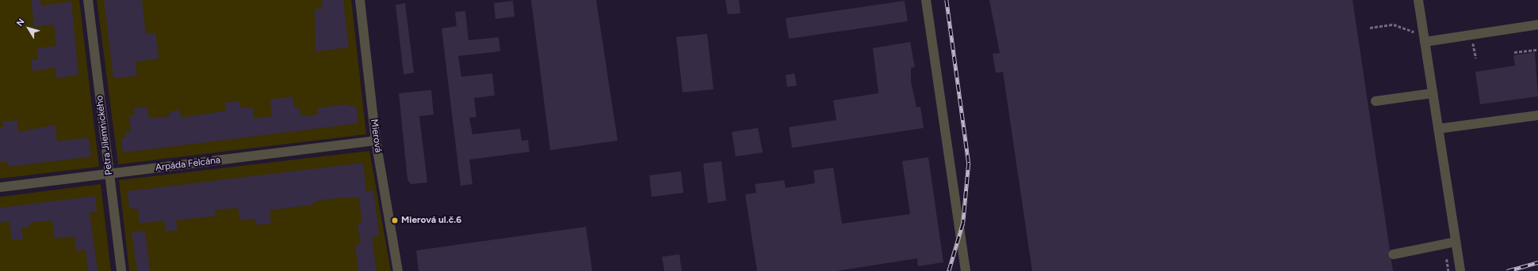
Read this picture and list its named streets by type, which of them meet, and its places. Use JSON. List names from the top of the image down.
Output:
{
  "streets": {
    "street": ["Petra Jilemnického", "Mierová", "Arpáda Felcána"]
  },
  "crossings": [
    ["Petra Jilemnického", "Arpáda Felcána"],
    ["Mierová", "Arpáda Felcána"]
  ],
  "places": ["Mierová ul.č.6"],
  "north": "top left"
}
